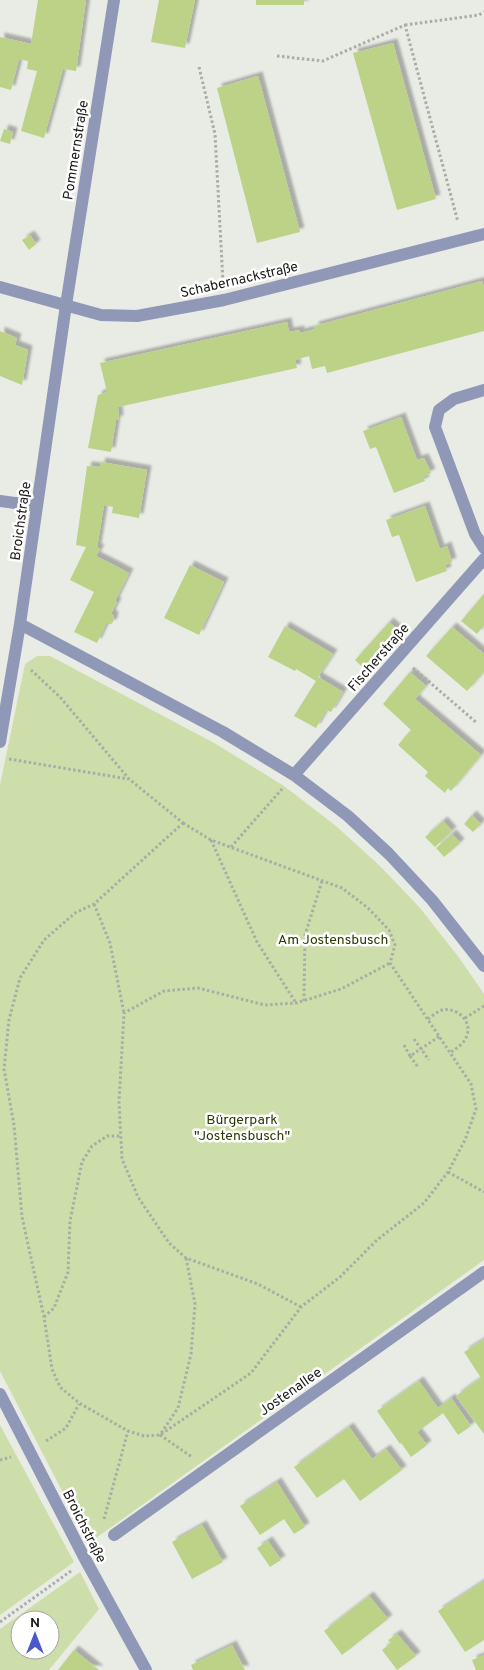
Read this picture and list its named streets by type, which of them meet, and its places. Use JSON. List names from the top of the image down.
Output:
{
  "streets": {
    "street": [
      "Pommernstraße",
      "Schabernackstraße",
      "Broichstraße",
      "Fischerstraße",
      "Jostenallee"
    ]
  },
  "crossings": [
    ["Pommernstraße", "Schabernackstraße"],
    ["Pommernstraße", "Broichstraße"],
    ["Schabernackstraße", "Broichstraße"]
  ],
  "parks": ["Am Jostensbusch", "Bürgerpark \"Jostensbusch\""],
  "north": "top"
}
